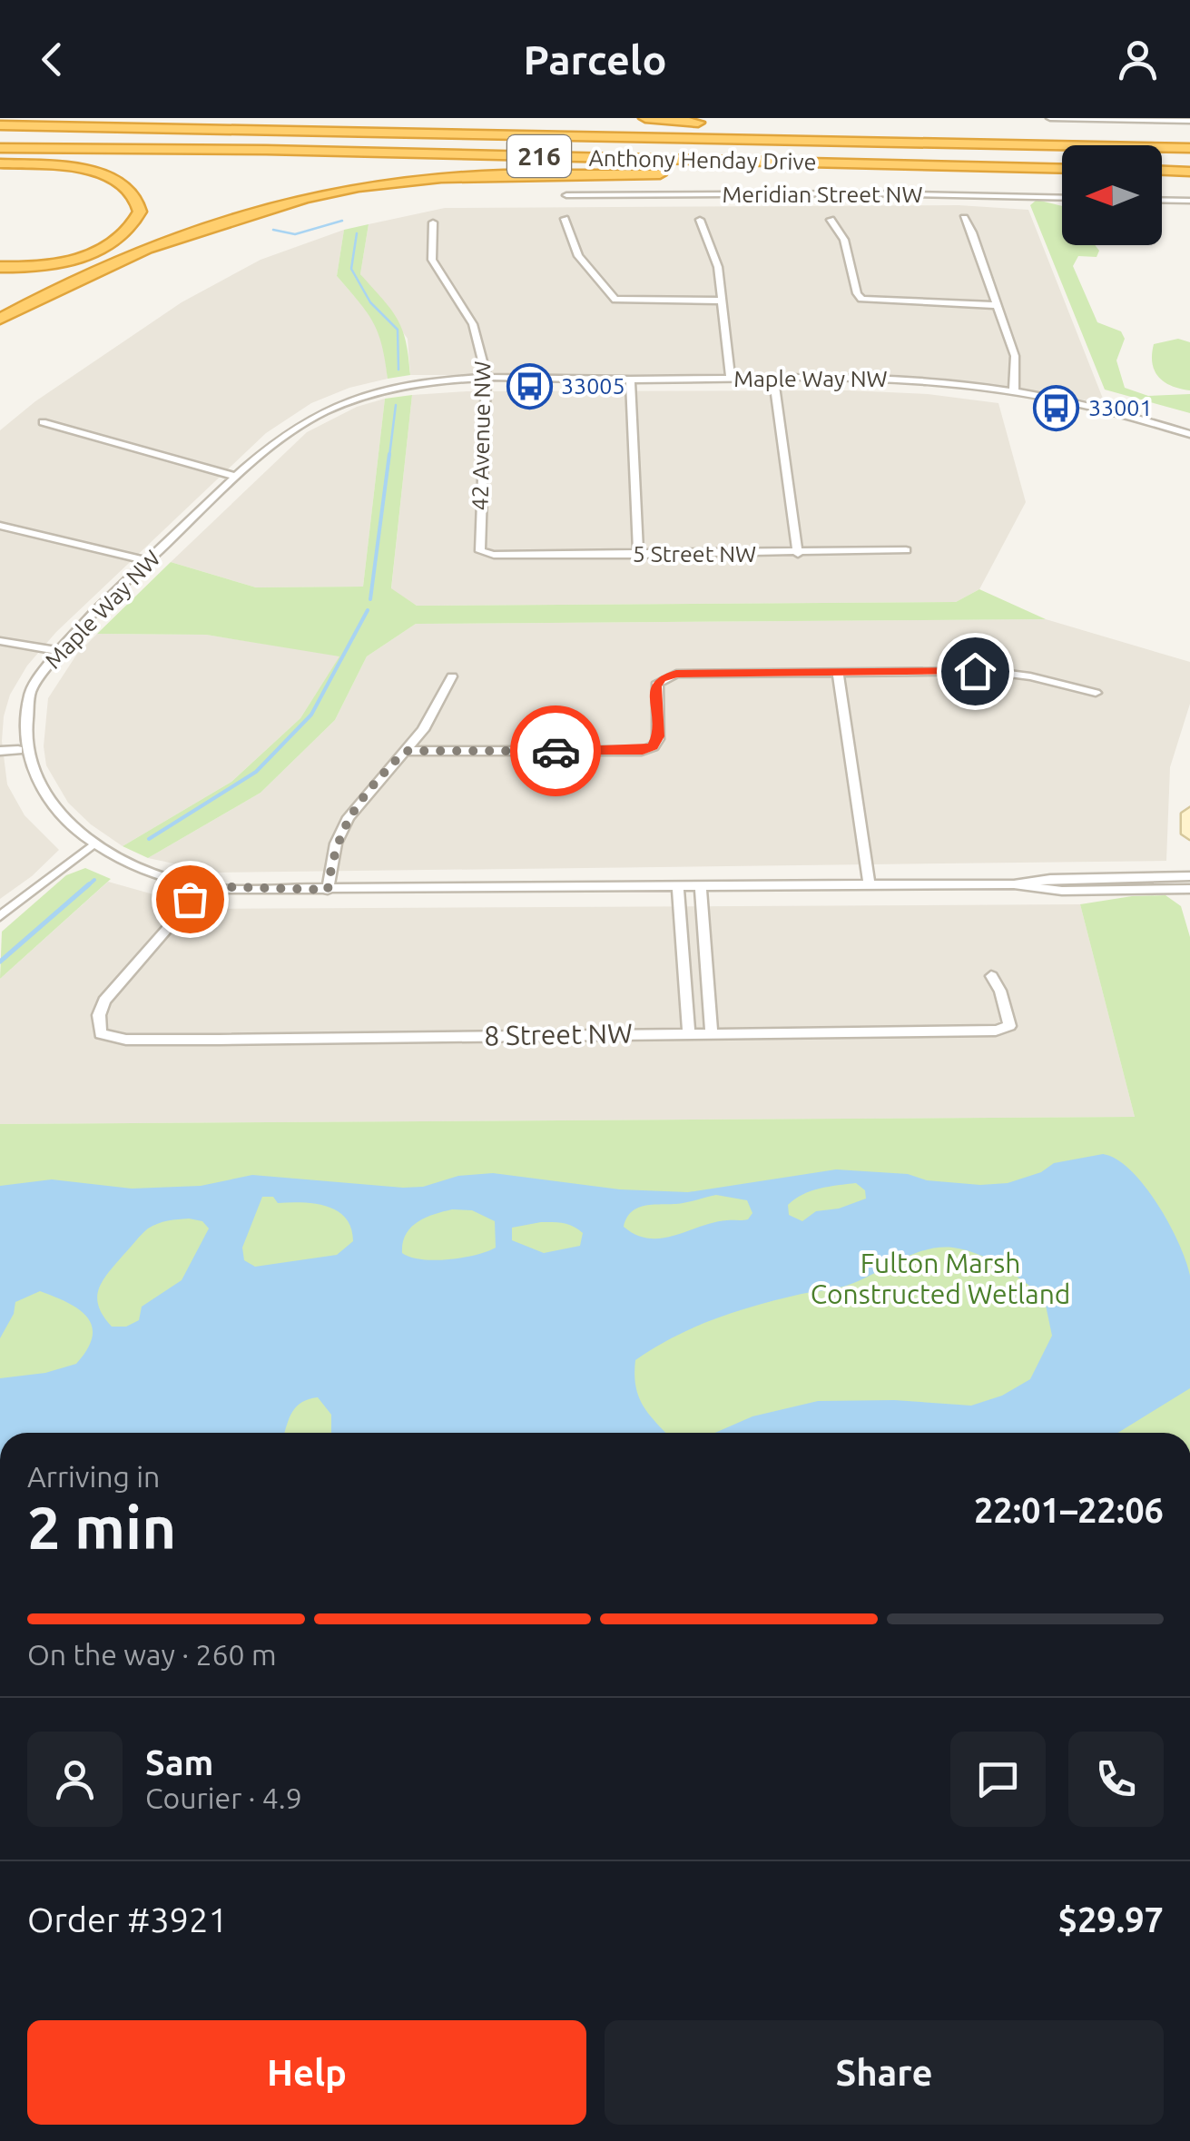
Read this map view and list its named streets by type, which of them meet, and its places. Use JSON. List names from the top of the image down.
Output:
{
  "streets": {
    "highway": ["216", "Anthony Henday Drive"],
    "street": [
      "Meridian Street NW",
      "Maple Way NW",
      "42 Avenue NW",
      "5 Street NW",
      "8 Street NW"
    ]
  },
  "crossings": [
    ["Maple Way NW", "42 Avenue NW"],
    ["42 Avenue NW", "5 Street NW"]
  ],
  "parks": ["Fulton Marsh Constructed Wetland"],
  "places": {
    "bus stop": ["33005", "33001"]
  },
  "north": "left",
  "page": {
    "header": "Parcelo",
    "heading": ["2 min", "Arriving in", "22:01–22:06"],
    "panel": [
      "Sam",
      "Courier · 4.9",
      "Order #3921",
      "$29.97"
    ],
    "bar": "On the way · 260 m",
    "buttons": ["Help", "Share"]
  }
}
